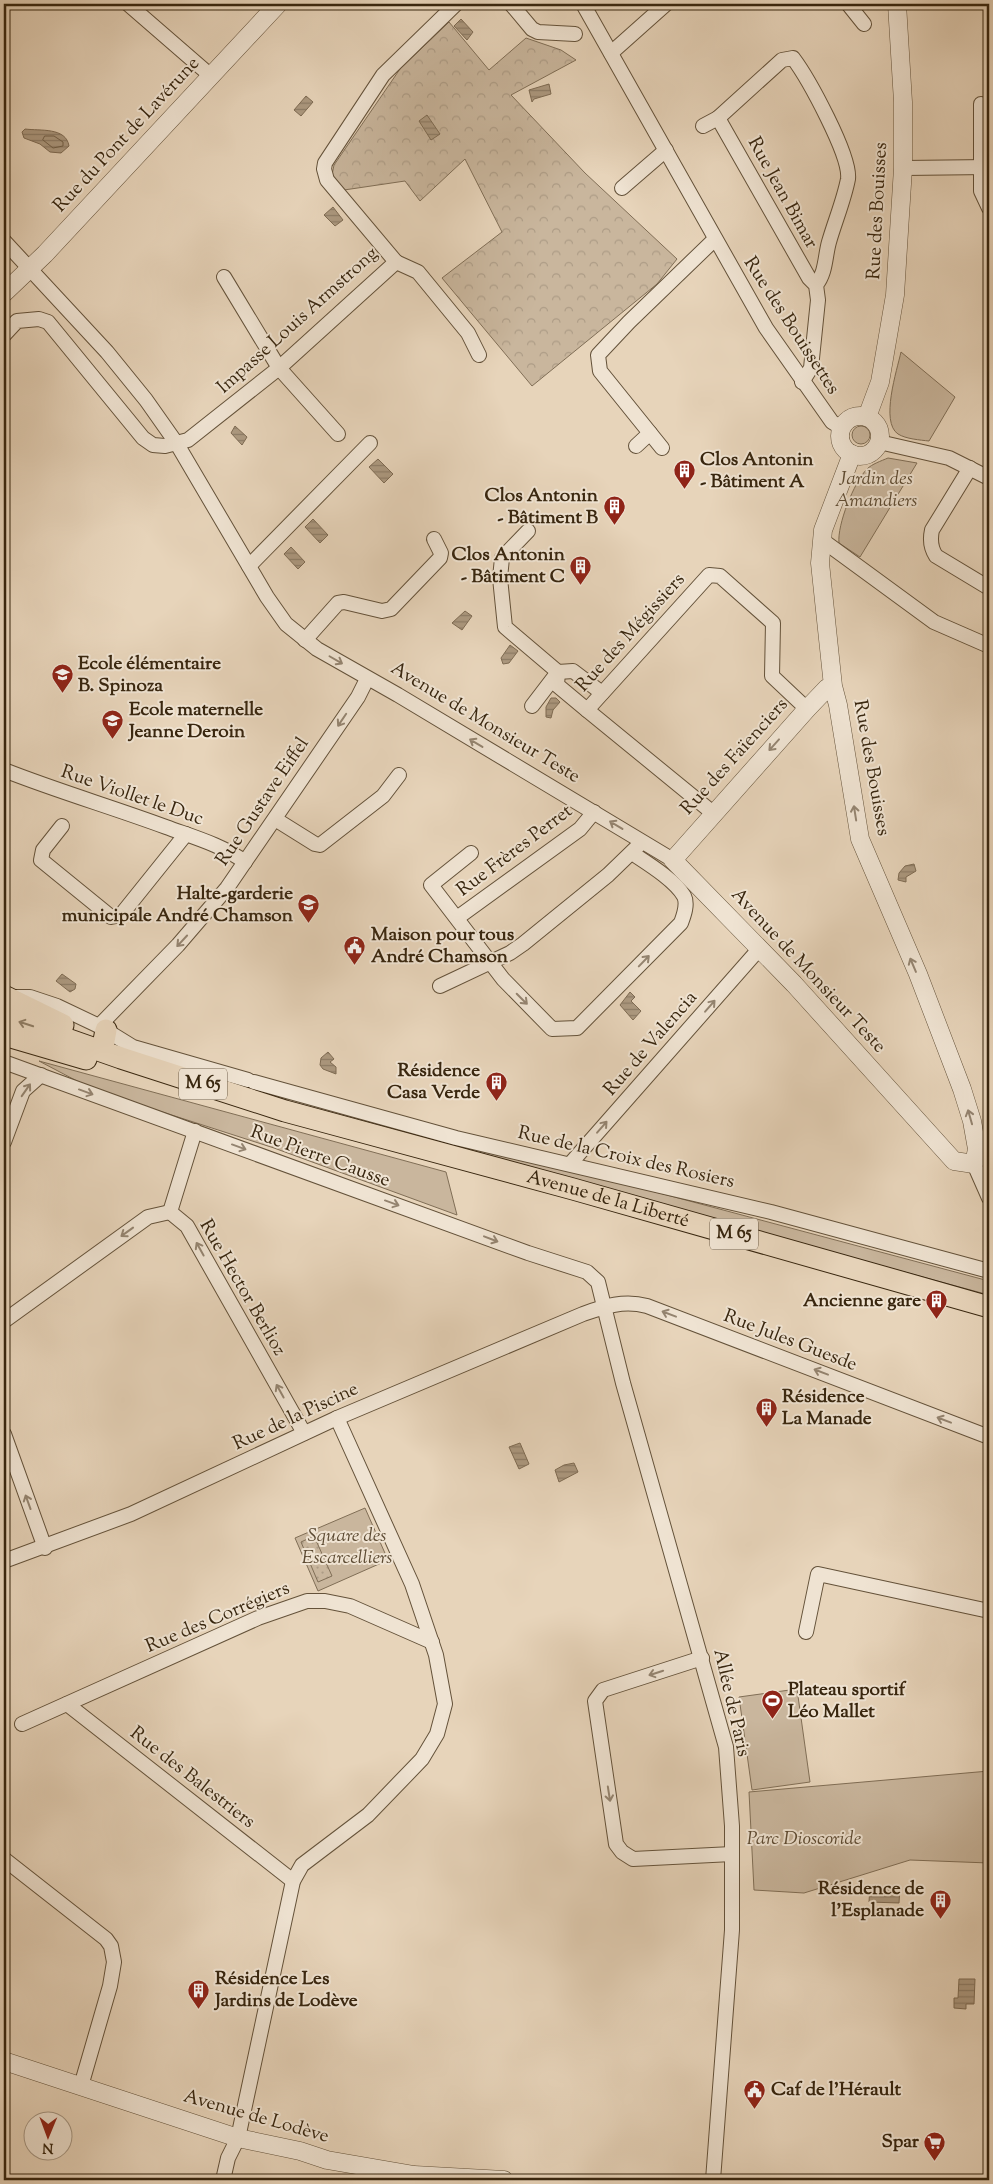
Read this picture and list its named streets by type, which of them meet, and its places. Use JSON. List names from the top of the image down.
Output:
{
  "streets": {
    "main road": ["M 65", "Avenue de la Liberté"],
    "street": [
      "Rue du Pont de Lavérune",
      "Rue Jean Bimar",
      "Rue des Bouisses",
      "Impasse Louis Armstrong",
      "Rue des Bouissettes",
      "Rue des Mégissiers",
      "Avenue de Monsieur Teste",
      "Rue des Faïenciers",
      "Rue Viollet le Duc",
      "Rue Gustave Eiffel",
      "Rue Frères Perret",
      "Rue de Valencia",
      "Rue Pierre Causse",
      "Rue de la Croix des Rosiers",
      "Rue Hector Berlioz",
      "Rue Jules Guesde",
      "Rue de la Piscine",
      "Rue des Corrégiers",
      "Allée de Paris",
      "Rue des Balestriers",
      "Avenue de Lodève"
    ]
  },
  "crossings": [
    ["Rue du Pont de Lavérune", "Avenue de Monsieur Teste"],
    ["Rue Jean Bimar", "Rue des Bouissettes"],
    ["Rue des Bouisses", "Rue des Bouissettes"],
    ["Rue des Bouisses", "Avenue de Monsieur Teste"],
    ["Rue des Bouisses", "Rue des Faïenciers"],
    ["Impasse Louis Armstrong", "Avenue de Monsieur Teste"],
    ["Rue des Mégissiers", "Rue des Faïenciers"],
    ["Avenue de Monsieur Teste", "Rue des Faïenciers"],
    ["Avenue de Monsieur Teste", "Rue Gustave Eiffel"],
    ["Avenue de Monsieur Teste", "Rue Frères Perret"],
    ["Avenue de Monsieur Teste", "Rue de Valencia"],
    ["Rue Viollet le Duc", "Rue Gustave Eiffel"],
    ["Rue Gustave Eiffel", "Rue de la Croix des Rosiers"],
    ["Rue Gustave Eiffel", "Avenue de la Liberté"],
    ["Rue de Valencia", "Rue de la Croix des Rosiers"],
    ["Rue Pierre Causse", "Rue Jules Guesde"],
    ["Rue Pierre Causse", "Rue de la Piscine"],
    ["Rue Pierre Causse", "Allée de Paris"],
    ["Rue de la Croix des Rosiers", "Avenue de la Liberté"],
    ["Rue Hector Berlioz", "Rue de la Piscine"],
    ["Rue Jules Guesde", "Rue de la Piscine"],
    ["Rue Jules Guesde", "Allée de Paris"],
    ["Rue de la Piscine", "Allée de Paris"],
    ["Rue des Corrégiers", "Rue des Balestriers"]
  ],
  "one_way": [
    "Rue des Bouisses",
    "Rue des Faïenciers",
    "Rue Gustave Eiffel",
    "Rue de Valencia",
    "Rue Pierre Causse",
    "Rue Hector Berlioz",
    "Rue Jules Guesde"
  ],
  "parks": ["Jardin des Amandiers", "Square des Escarcelliers", "Parc Dioscoride"],
  "places": {
    "building": [
      "Clos Antonin - Bâtiment A",
      "Clos Antonin - Bâtiment B",
      "Clos Antonin - Bâtiment C",
      "Résidence Casa Verde",
      "Ancienne gare",
      "Résidence La Manade",
      "Résidence de l'Esplanade",
      "Résidence Les Jardins de Lodève"
    ],
    "school or university": ["Ecole élémentaire B. Spinoza", "Ecole maternelle Jeanne Deroin", "Halte-garderie municipale André Chamson"],
    "public building": ["Maison pour tous André Chamson", "Caf de l'Hérault"],
    "sports": ["Plateau sportif Léo Mallet"],
    "supermarket": ["Spar"]
  },
  "north": "bottom"
}
